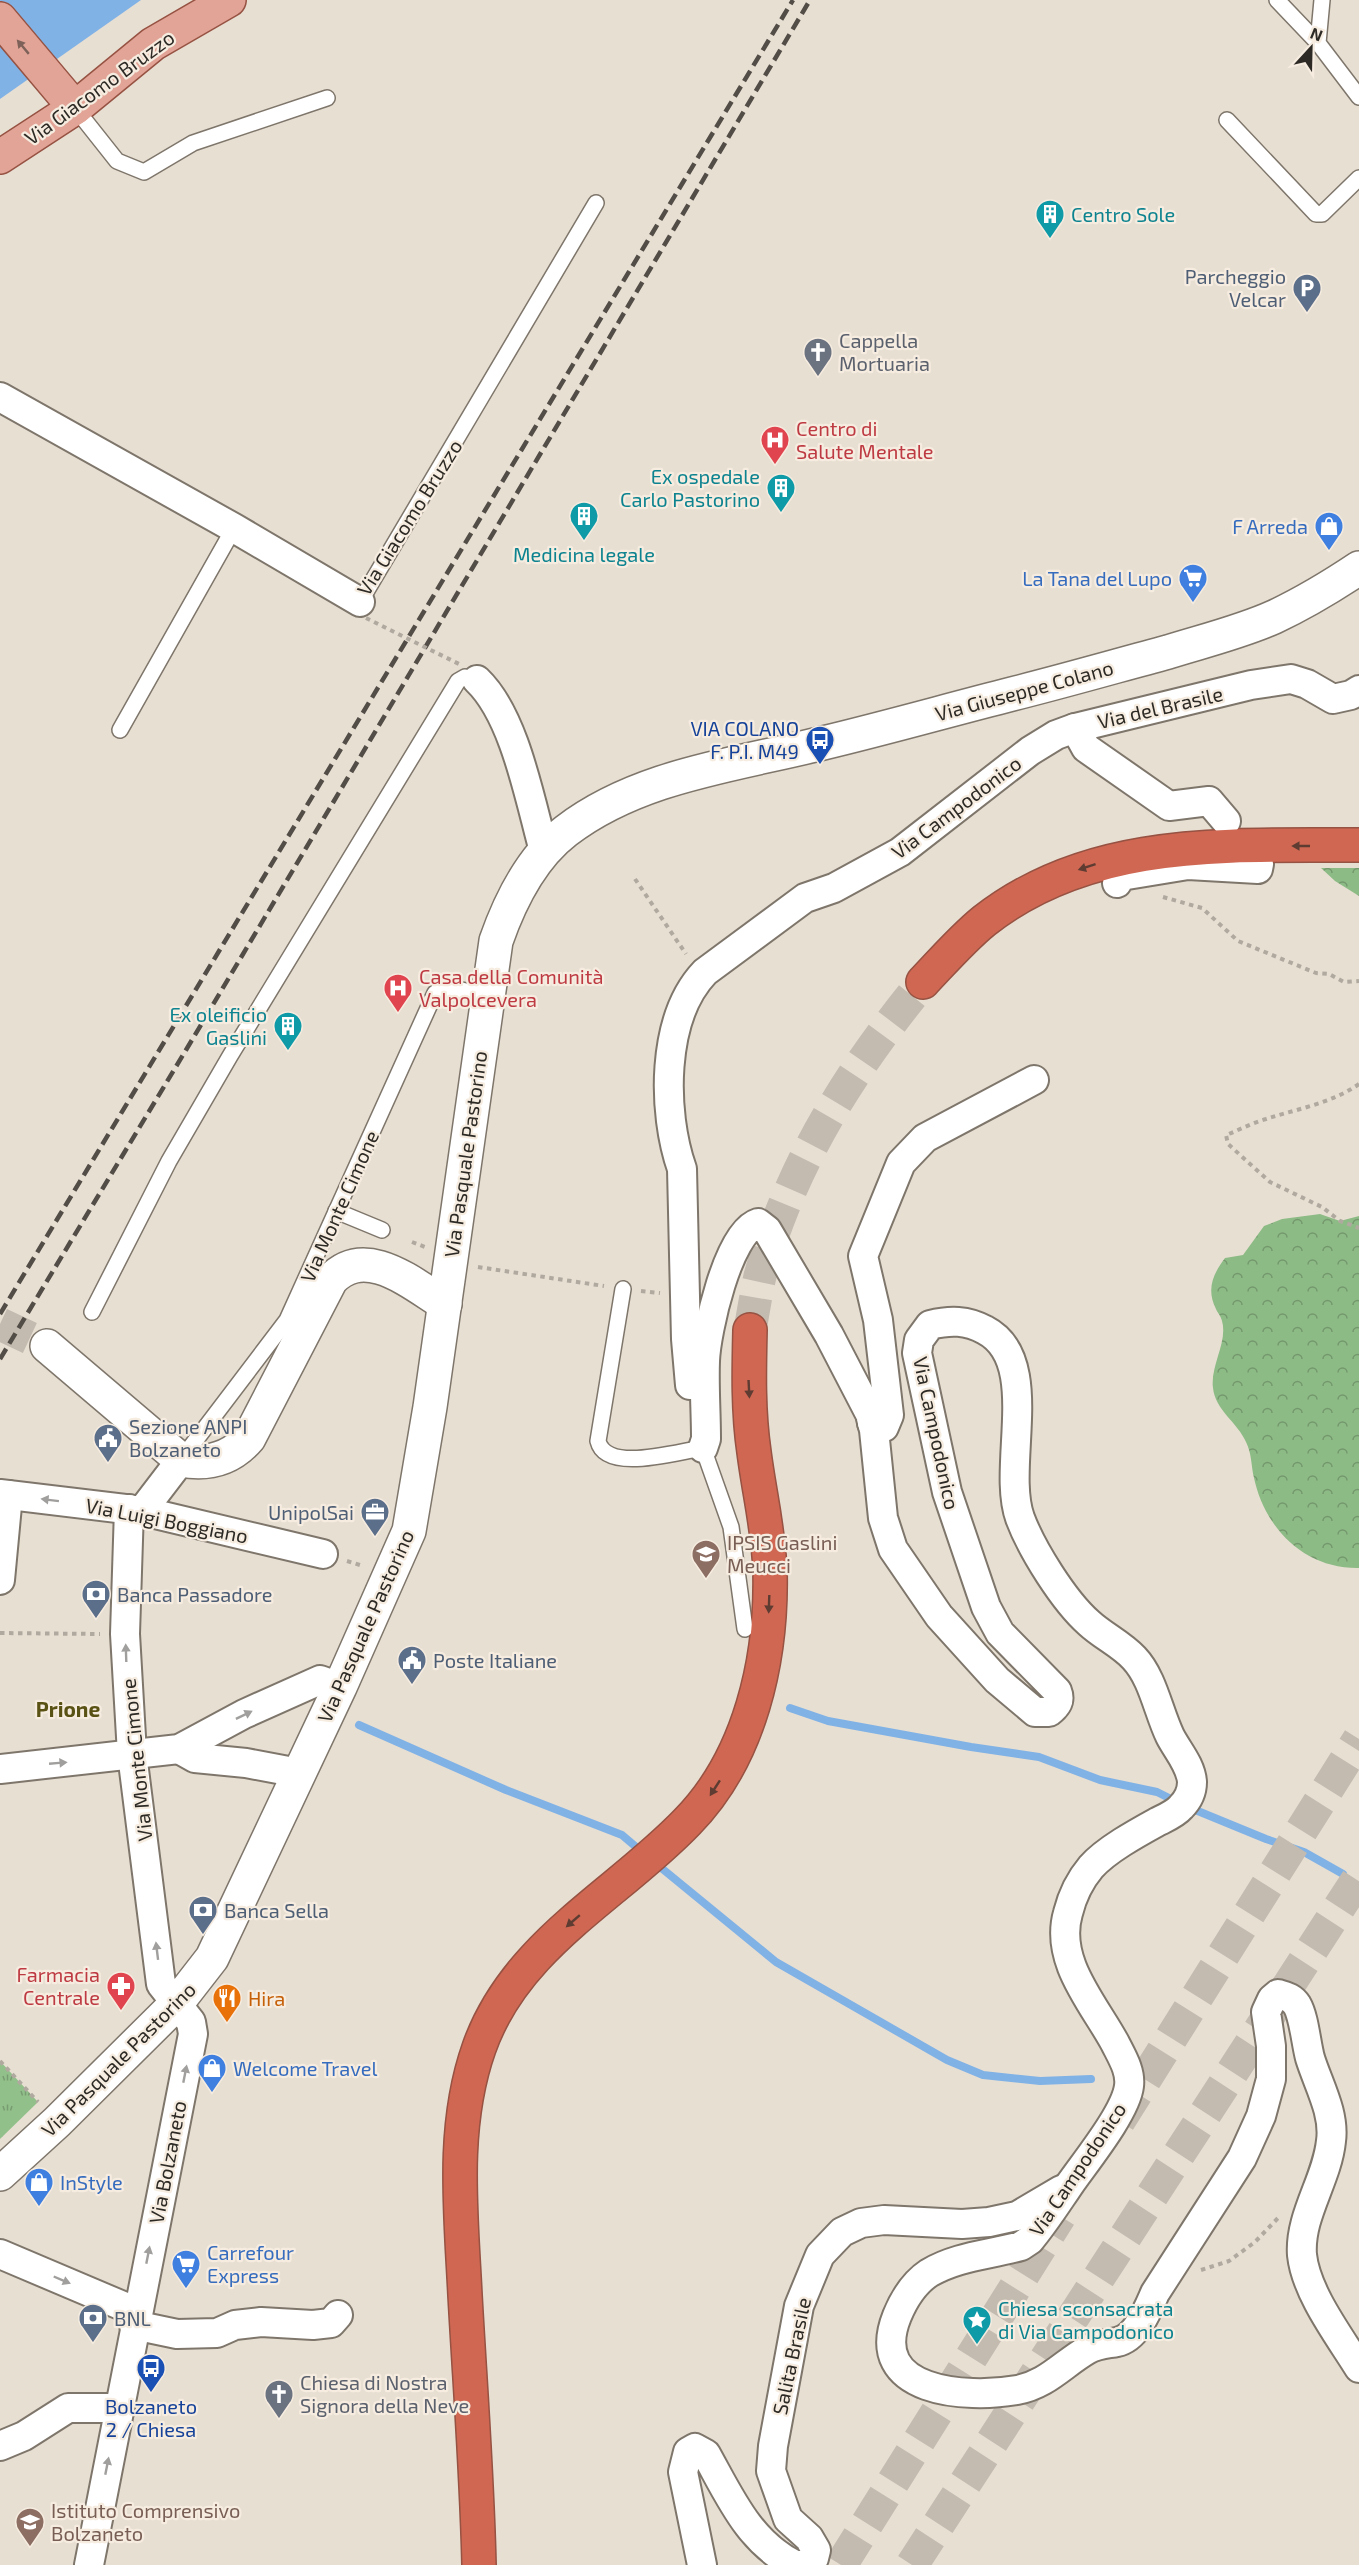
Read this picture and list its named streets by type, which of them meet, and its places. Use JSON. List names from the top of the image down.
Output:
{
  "streets": {
    "main road": ["Via Giacomo Bruzzo", "Via Giuseppe Colano", "Via Pasquale Pastorino"],
    "street": [
      "Via del Brasile",
      "Via Campodonico",
      "Via Monte Cimone",
      "Via Luigi Boggiano",
      "Via Bolzaneto",
      "Salita Brasile"
    ]
  },
  "crossings": [
    ["Via Giuseppe Colano", "Via Pasquale Pastorino"],
    ["Via del Brasile", "Via Campodonico"],
    ["Via Campodonico", "Salita Brasile"],
    ["Via Pasquale Pastorino", "Via Monte Cimone"],
    ["Via Pasquale Pastorino", "Via Bolzaneto"],
    ["Via Monte Cimone", "Via Luigi Boggiano"],
    ["Via Monte Cimone", "Via Bolzaneto"]
  ],
  "one_way": ["Via Luigi Boggiano", "Via Bolzaneto"],
  "districts": ["Prione"],
  "places": {
    "building": [
      "Centro Sole",
      "Ex ospedale Carlo Pastorino",
      "Medicina legale",
      "Ex oleificio Gaslini"
    ],
    "parking": ["Parcheggio Velcar"],
    "church": ["Cappella Mortuaria", "Chiesa di Nostra Signora della Neve"],
    "hospital": ["Centro di Salute Mentale", "Casa della Comunità Valpolcevera"],
    "shop": ["F Arreda", "Welcome Travel", "InStyle"],
    "supermarket": ["La Tana del Lupo", "Carrefour Express"],
    "bus stop": ["VIA COLANO F. P.I. M49", "Bolzaneto 2 / Chiesa"],
    "public building": ["Sezione ANPI Bolzaneto", "Poste Italiane"],
    "office": ["UnipolSai"],
    "school or university": ["IPSIS Gaslini Meucci", "Istituto Comprensivo Bolzaneto"],
    "bank": ["Banca Passadore", "Banca Sella", "BNL"],
    "pharmacy": ["Farmacia Centrale"],
    "restaurant": ["Hira"],
    "place": ["Chiesa sconsacrata di Via Campodonico"]
  },
  "north": "top"
}
